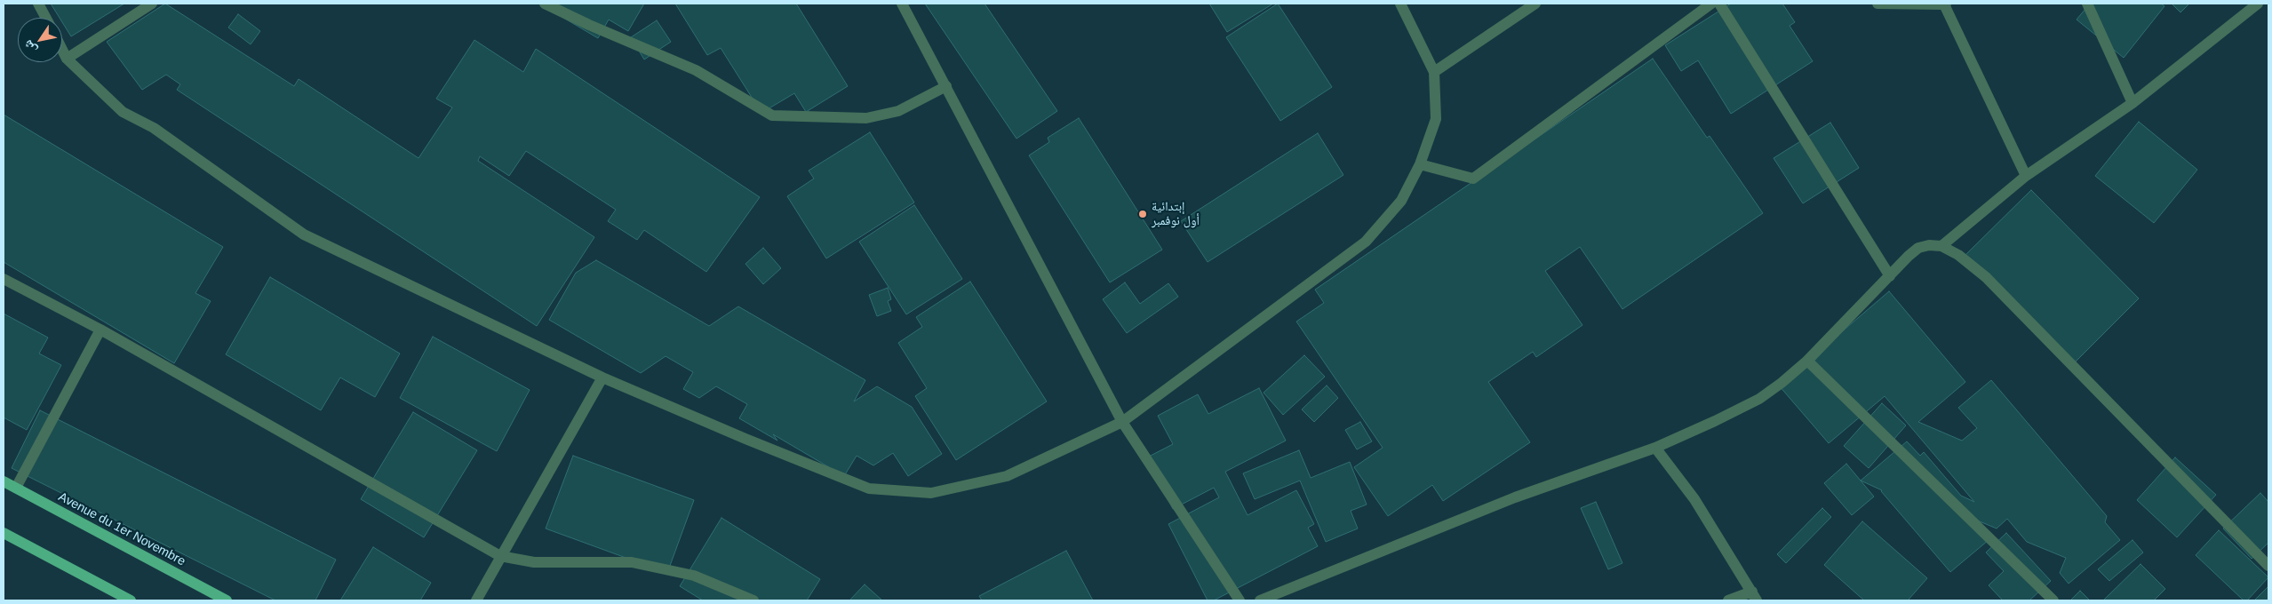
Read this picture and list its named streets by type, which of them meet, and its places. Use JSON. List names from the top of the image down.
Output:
{
  "streets": {
    "main road": ["Avenue du 1er Novembre"]
  },
  "places": ["إبتدائية أول نوفمبر"],
  "north": "bottom left"
}
